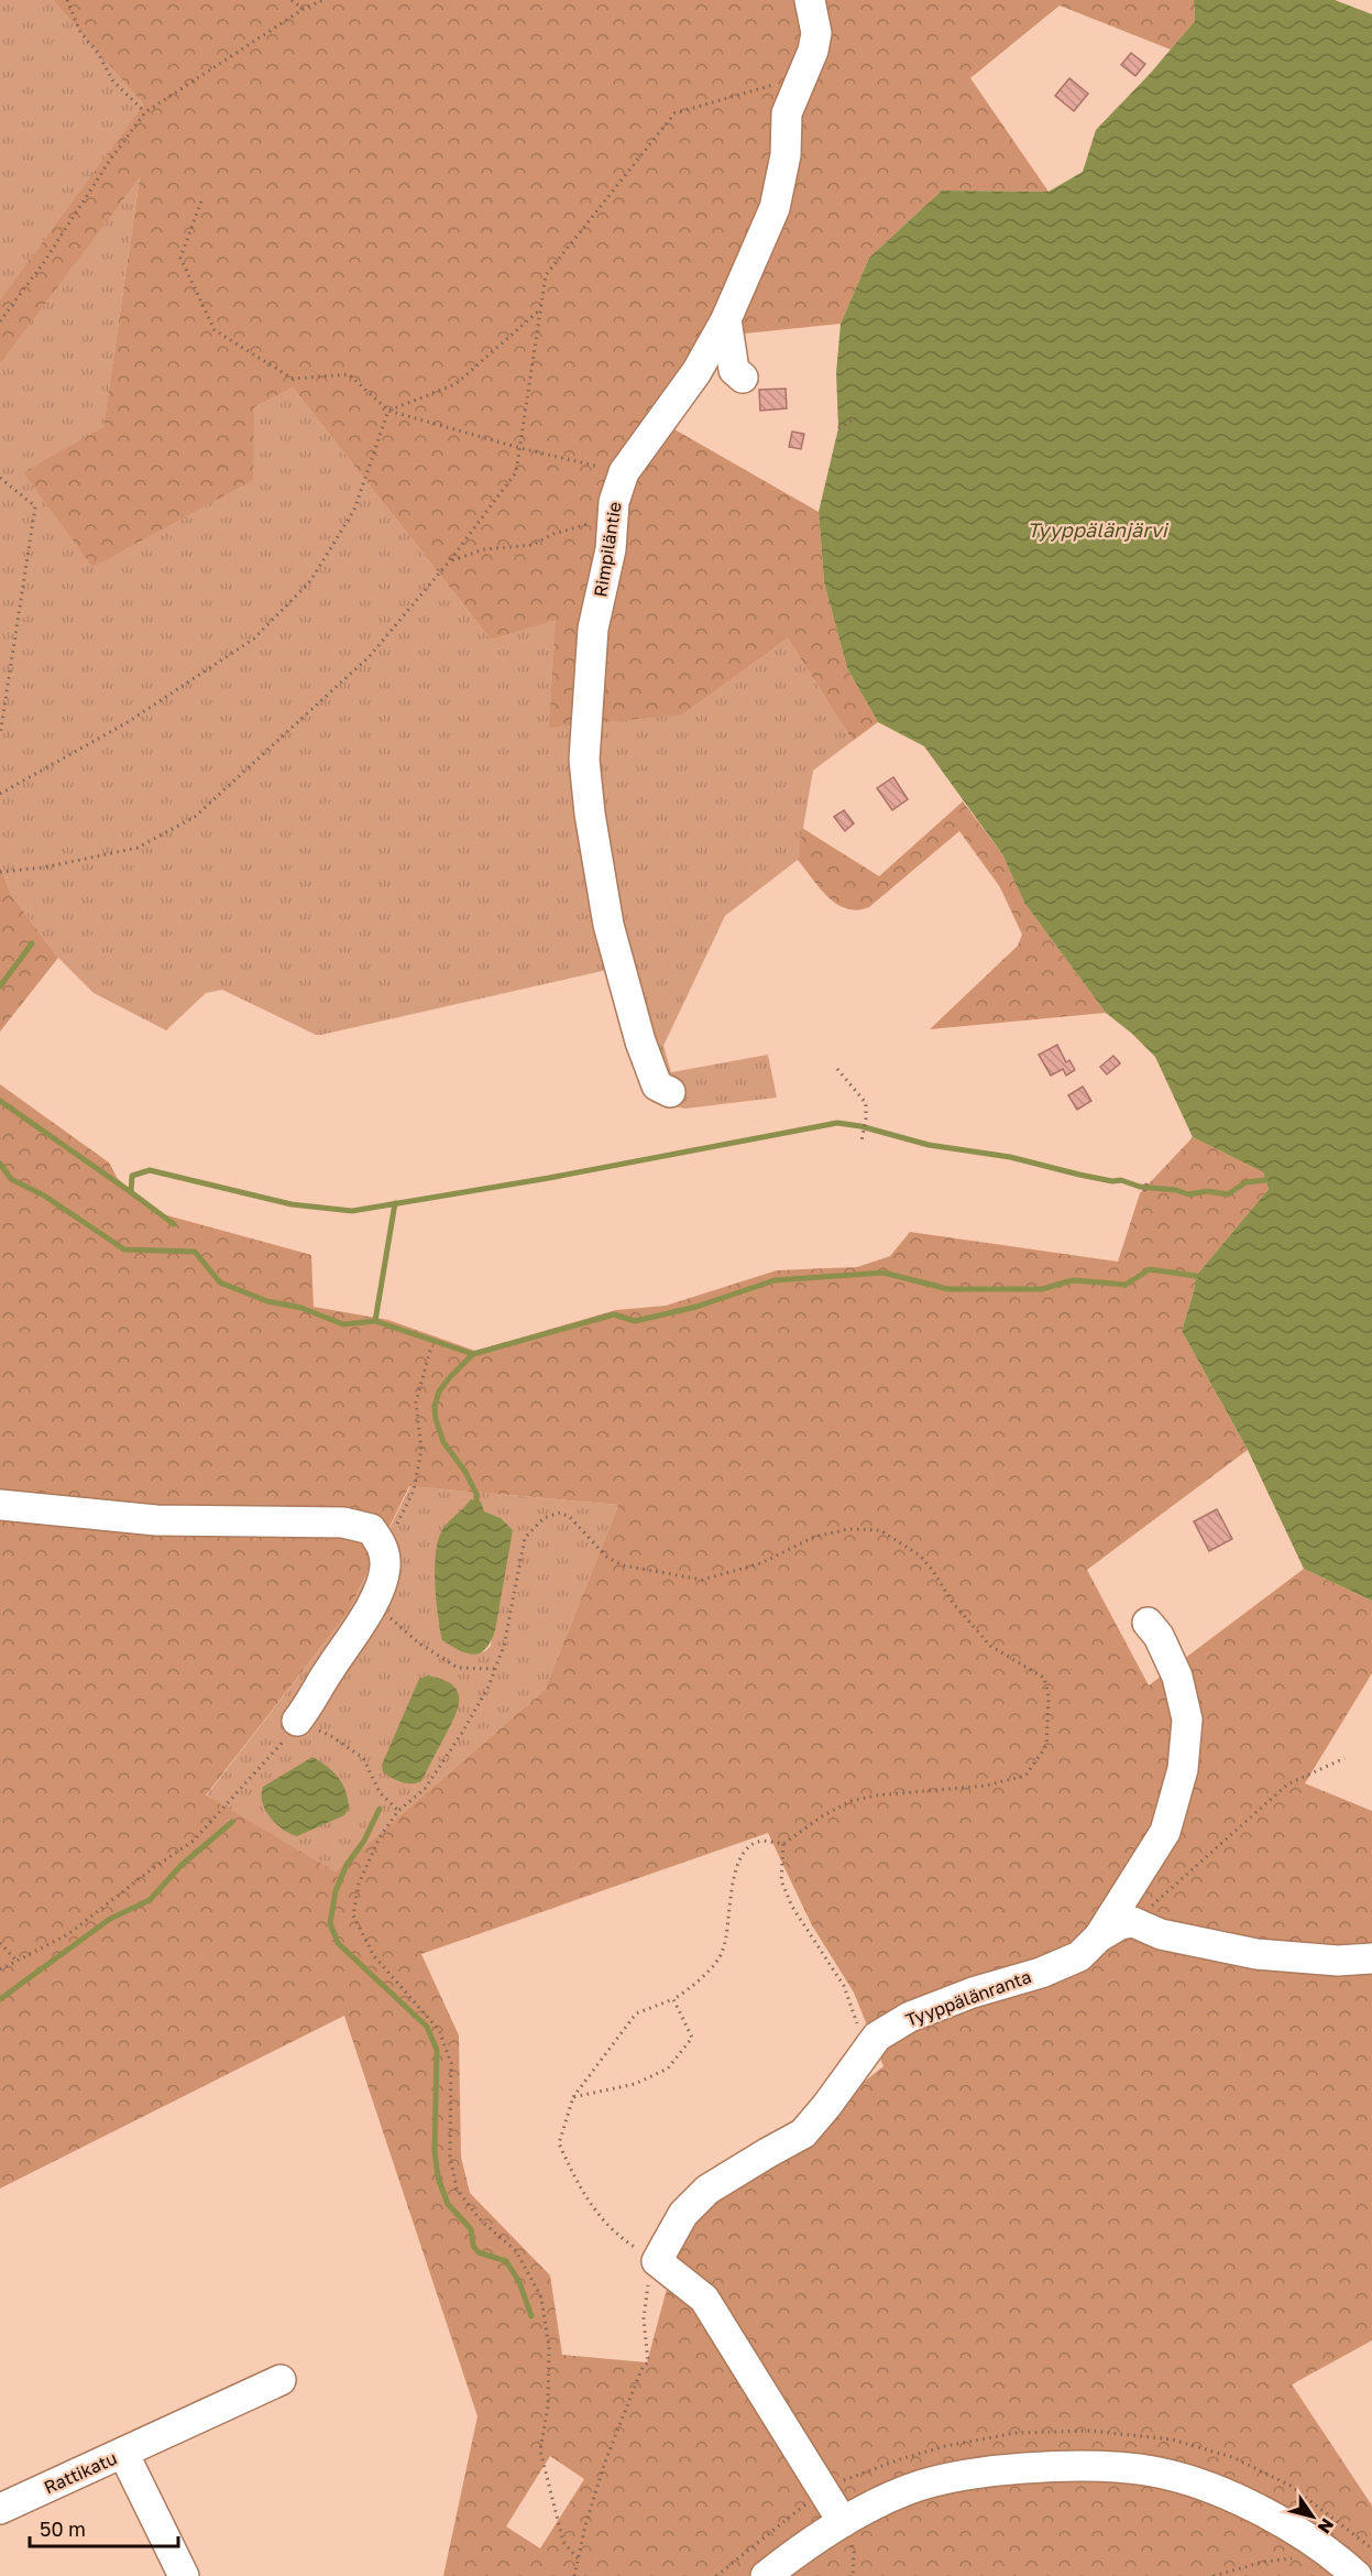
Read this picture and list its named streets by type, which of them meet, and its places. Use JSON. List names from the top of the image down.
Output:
{
  "streets": {
    "street": ["Rimpiläntie", "Tyyppälänranta", "Rattikatu"]
  },
  "water": ["Tyyppälänjärvi"],
  "scale_bar": "50 m",
  "north": "bottom right"
}
